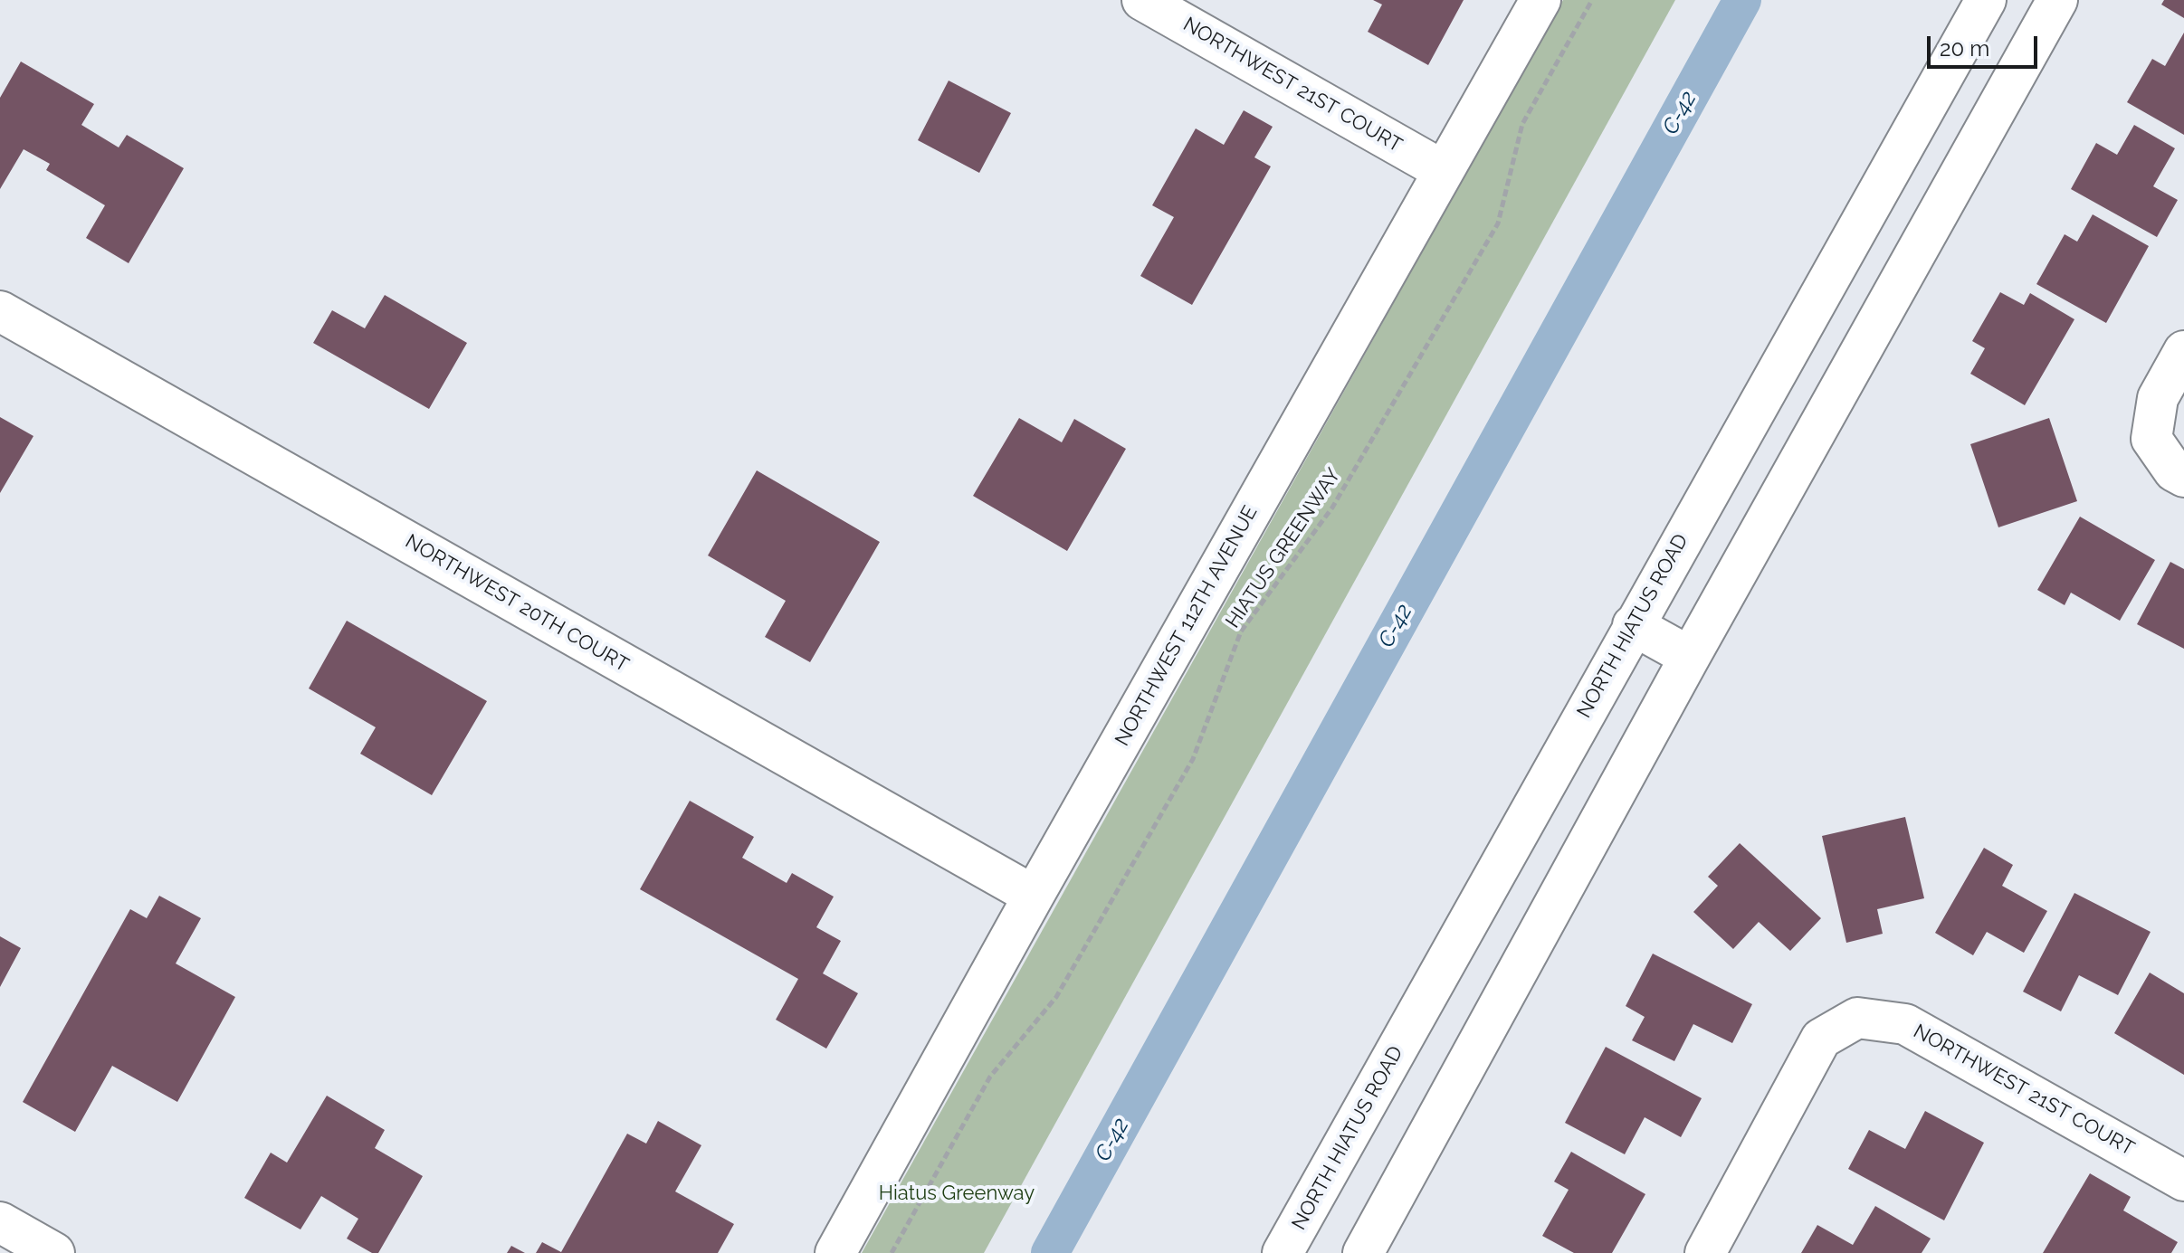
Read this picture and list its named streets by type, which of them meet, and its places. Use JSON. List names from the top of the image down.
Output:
{
  "streets": {
    "street": [
      "NORTHWEST 21ST COURT",
      "NORTHWEST 20TH COURT",
      "NORTHWEST 112TH AVENUE",
      "NORTH HIATUS ROAD"
    ],
    "path": ["HIATUS GREENWAY"]
  },
  "crossings": [
    ["NORTHWEST 21ST COURT", "NORTHWEST 112TH AVENUE"],
    ["NORTHWEST 20TH COURT", "NORTHWEST 112TH AVENUE"]
  ],
  "water": ["C-42"],
  "parks": ["Hiatus Greenway"],
  "scale_bar": "20 m"
}
